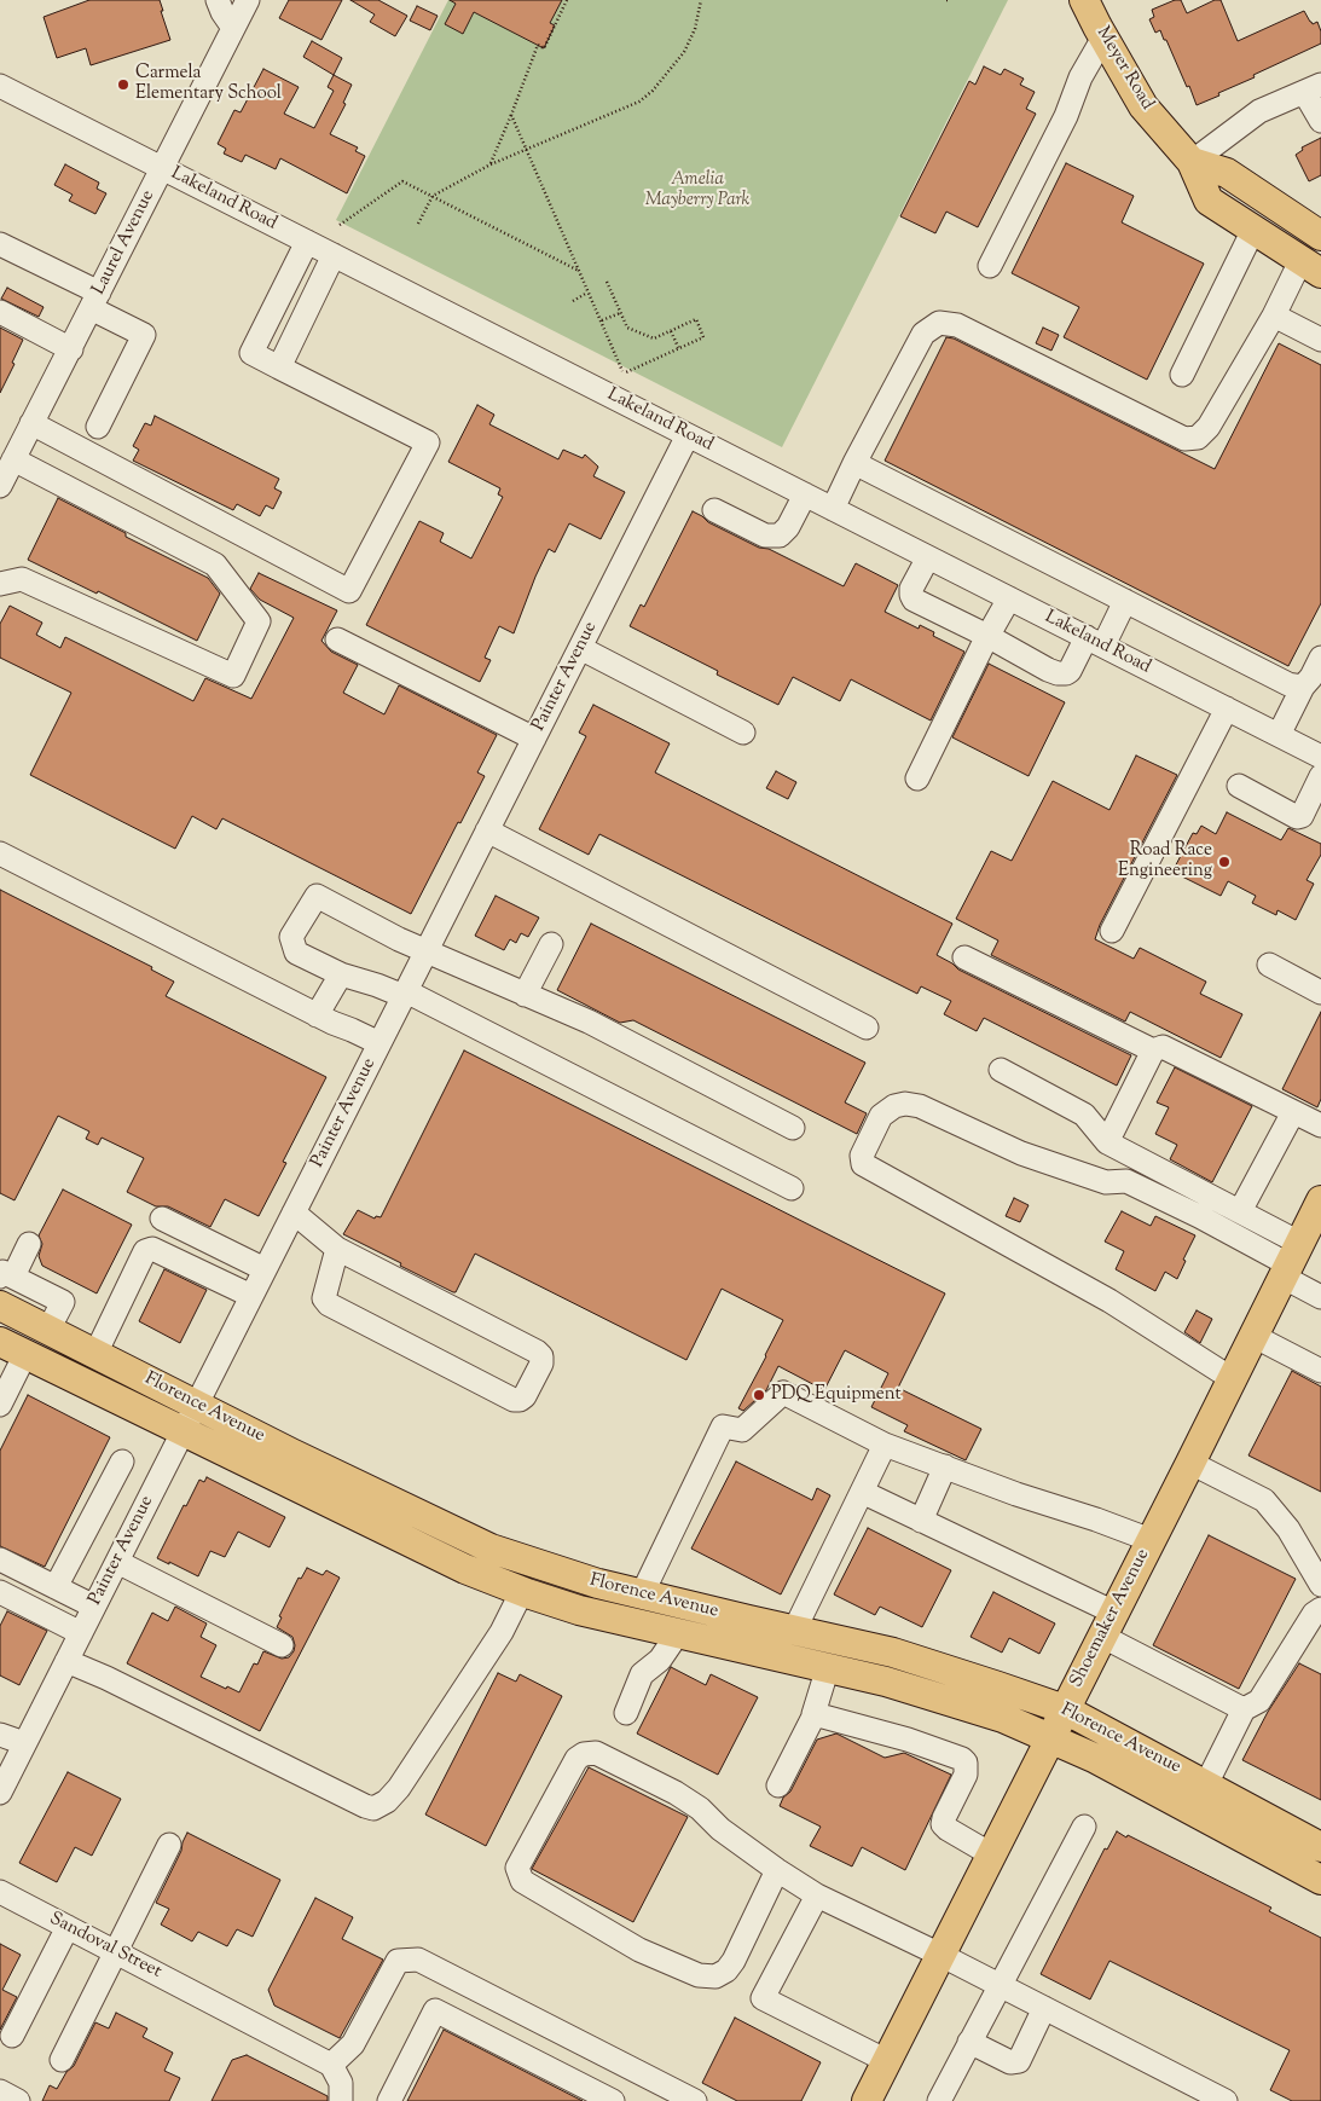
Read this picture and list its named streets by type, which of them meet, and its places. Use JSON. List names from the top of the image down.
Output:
{
  "streets": {
    "main road": ["Meyer Road", "Florence Avenue", "Shoemaker Avenue"],
    "street": [
      "Lakeland Road",
      "Laurel Avenue",
      "Painter Avenue",
      "Sandoval Street"
    ]
  },
  "crossings": [
    ["Lakeland Road", "Laurel Avenue"],
    ["Lakeland Road", "Painter Avenue"],
    ["Painter Avenue", "Florence Avenue"],
    ["Florence Avenue", "Shoemaker Avenue"]
  ],
  "parks": ["Amelia Mayberry Park"],
  "places": ["Carmela Elementary School", "Road Race Engineering", "PDQ Equipment"]
}
